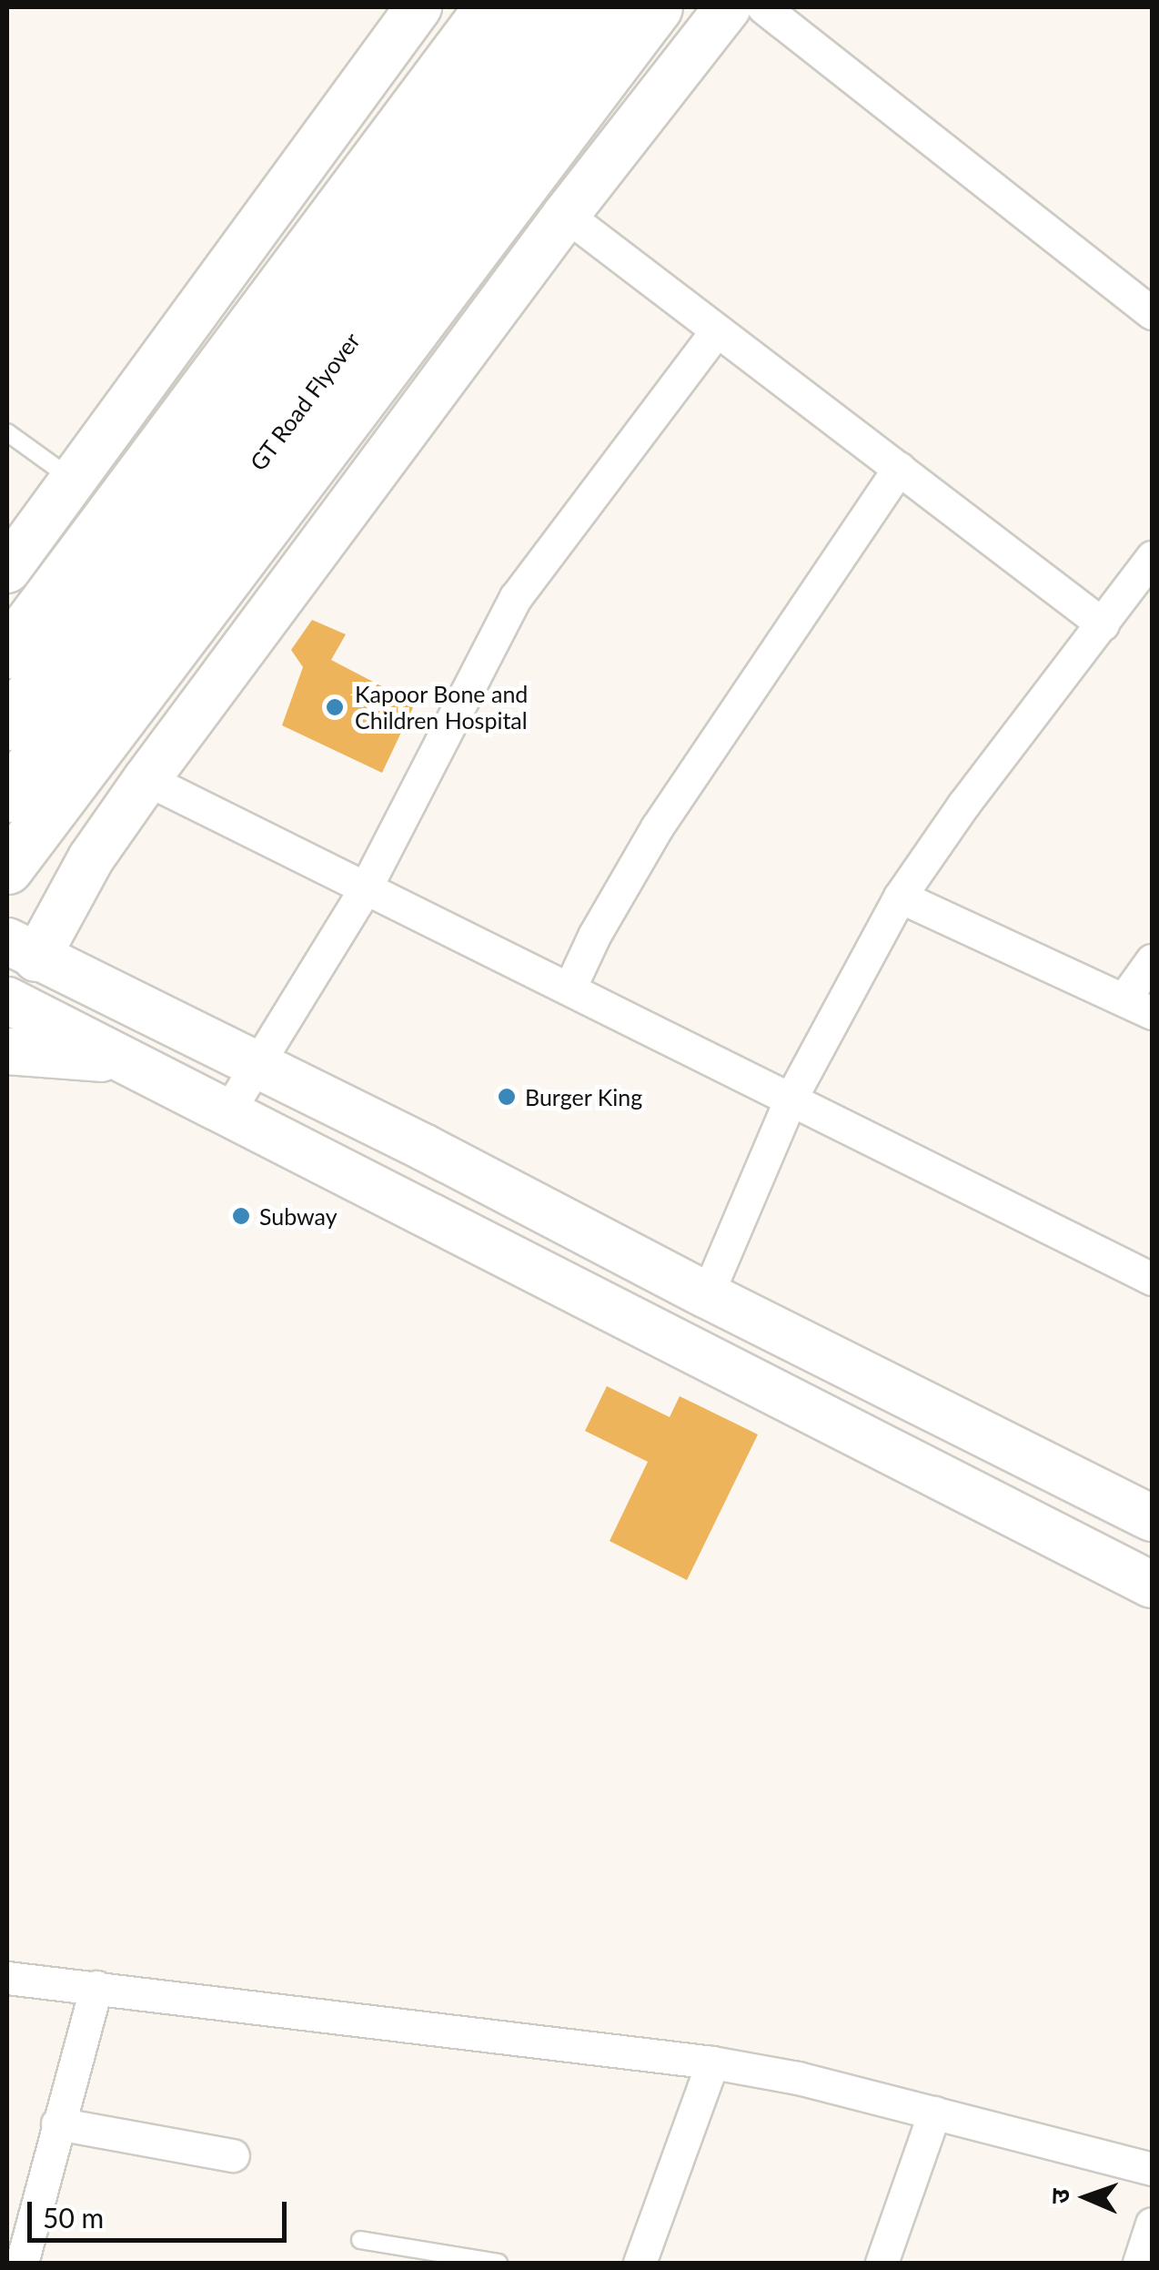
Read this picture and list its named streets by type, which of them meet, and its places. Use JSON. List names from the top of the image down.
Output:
{
  "streets": {
    "highway": ["GT Road Flyover"]
  },
  "places": ["Kapoor Bone and Children Hospital", "Burger King", "Subway"],
  "scale_bar": "50 m",
  "north": "left"
}
